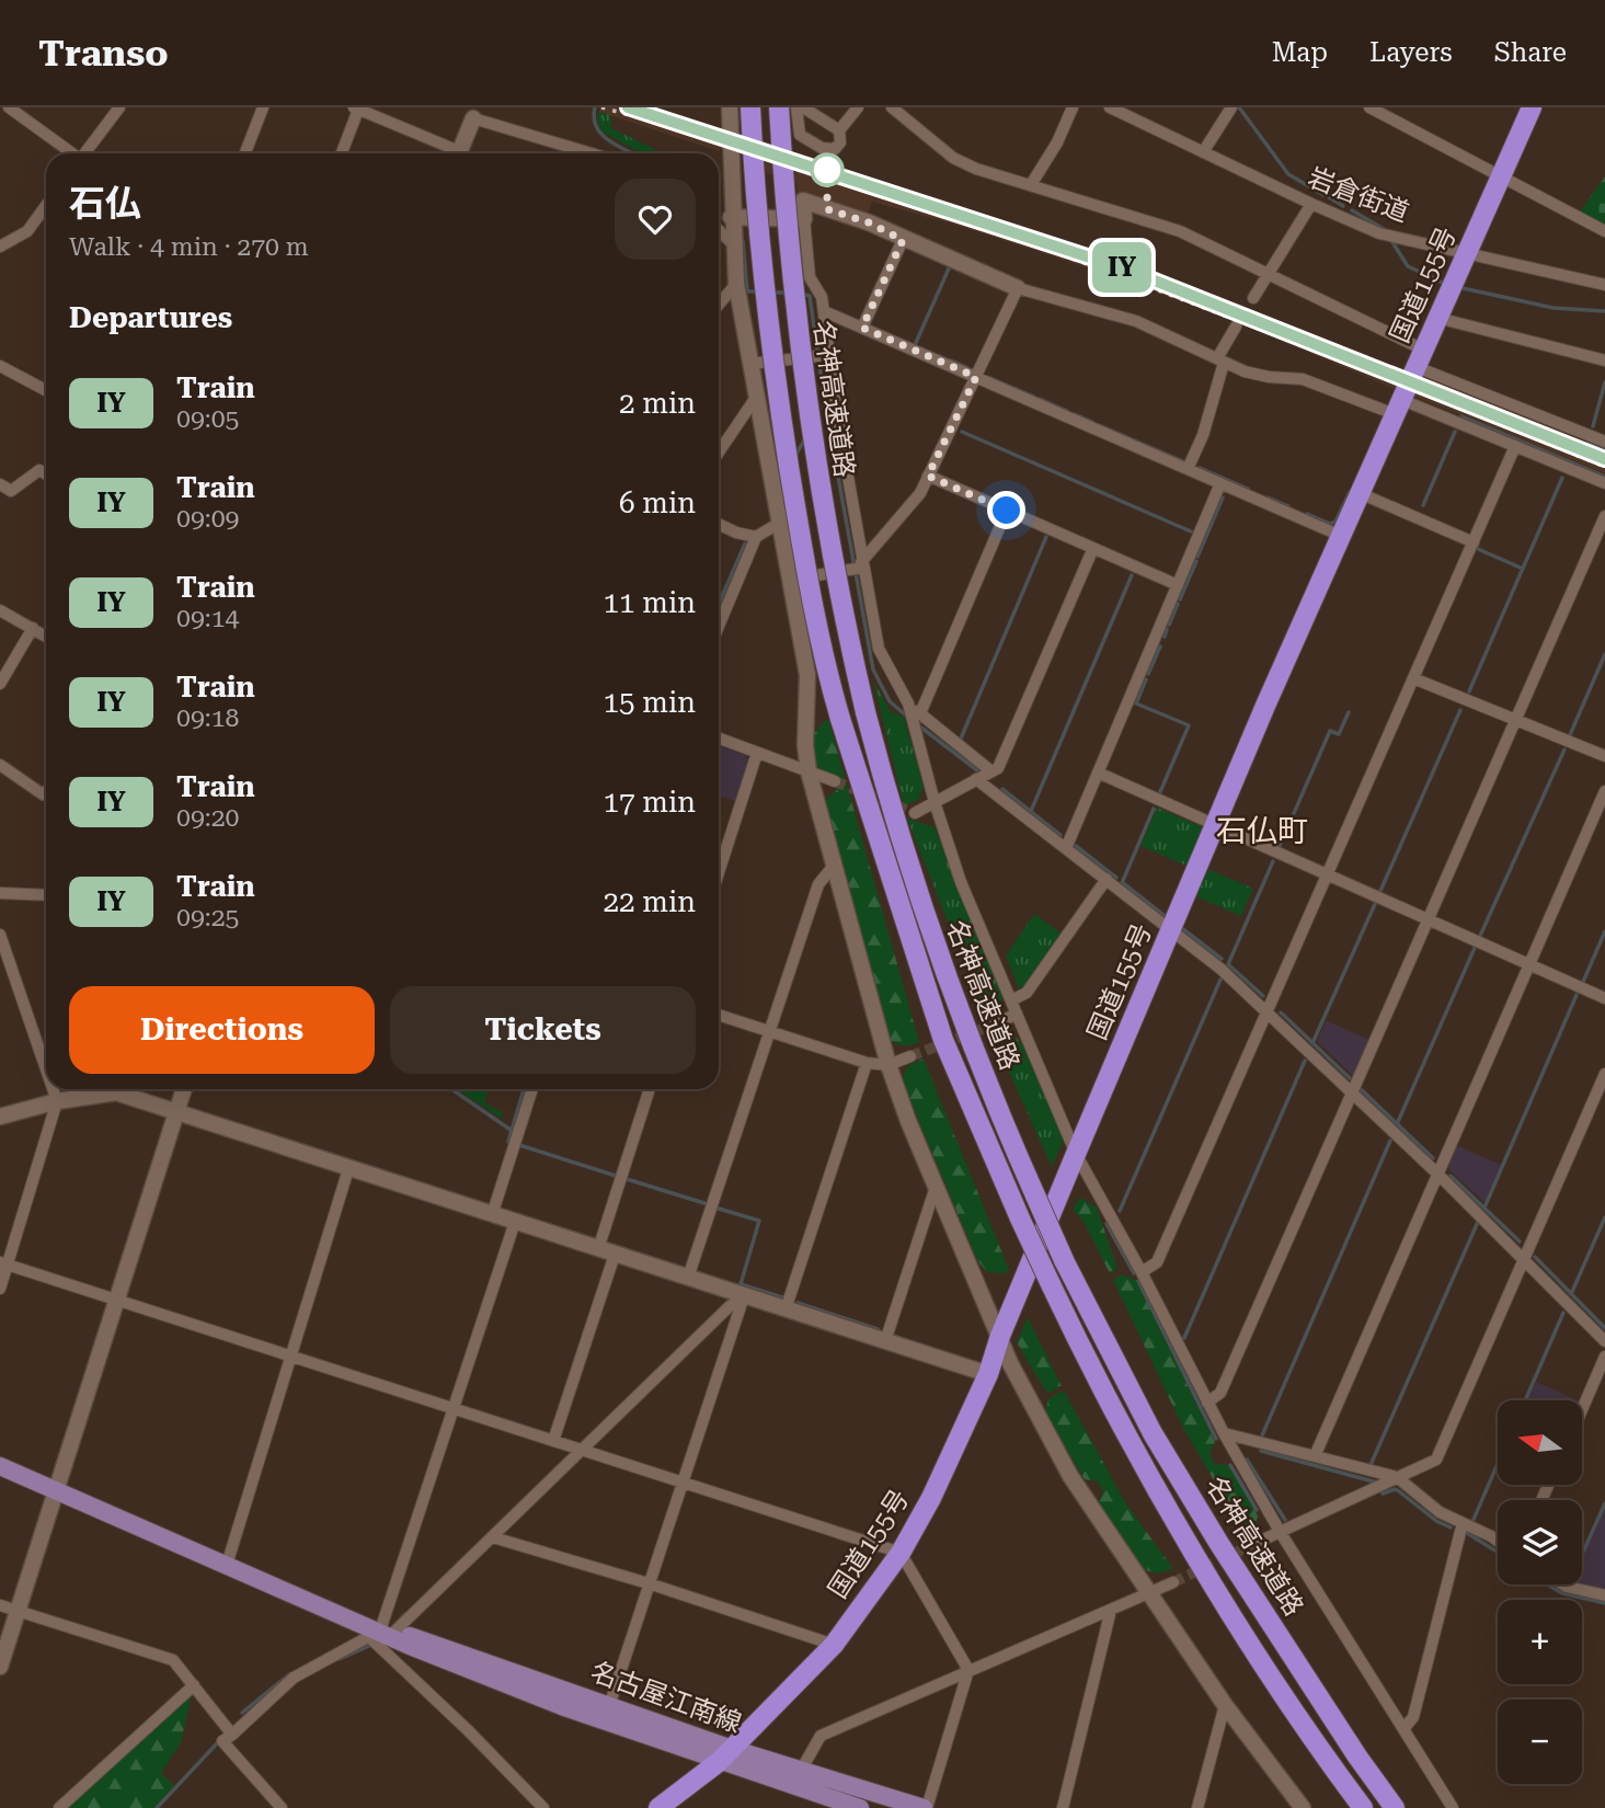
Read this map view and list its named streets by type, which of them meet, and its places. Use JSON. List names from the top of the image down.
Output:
{
  "streets": {
    "highway": ["国道155号", "名神高速道路"],
    "main road": ["名古屋江南線"],
    "street": ["岩倉街道"]
  },
  "crossings": [
    ["岩倉街道", "国道155号"],
    ["国道155号", "名古屋江南線"]
  ],
  "districts": ["石仏町"],
  "north": "left",
  "page": {
    "header": "Transo",
    "nav": ["Map", "Layers", "Share"],
    "on_map": "IY",
    "heading": [
      ["石仏", "Walk · 4 min · 270 m"],
      "Departures"
    ],
    "list": [
      {
        "mark": "IY",
        "name": "Train",
        "note": "09:05",
        "value": "2 min"
      },
      {
        "mark": "IY",
        "name": "Train",
        "note": "09:09",
        "value": "6 min"
      },
      {
        "mark": "IY",
        "name": "Train",
        "note": "09:14",
        "value": "11 min"
      },
      {
        "mark": "IY",
        "name": "Train",
        "note": "09:18",
        "value": "15 min"
      },
      {
        "mark": "IY",
        "name": "Train",
        "note": "09:20",
        "value": "17 min"
      },
      {
        "mark": "IY",
        "name": "Train",
        "note": "09:25",
        "value": "22 min"
      }
    ],
    "buttons": ["Directions", "Tickets"],
    "map_buttons": ["+", "−"]
  }
}
